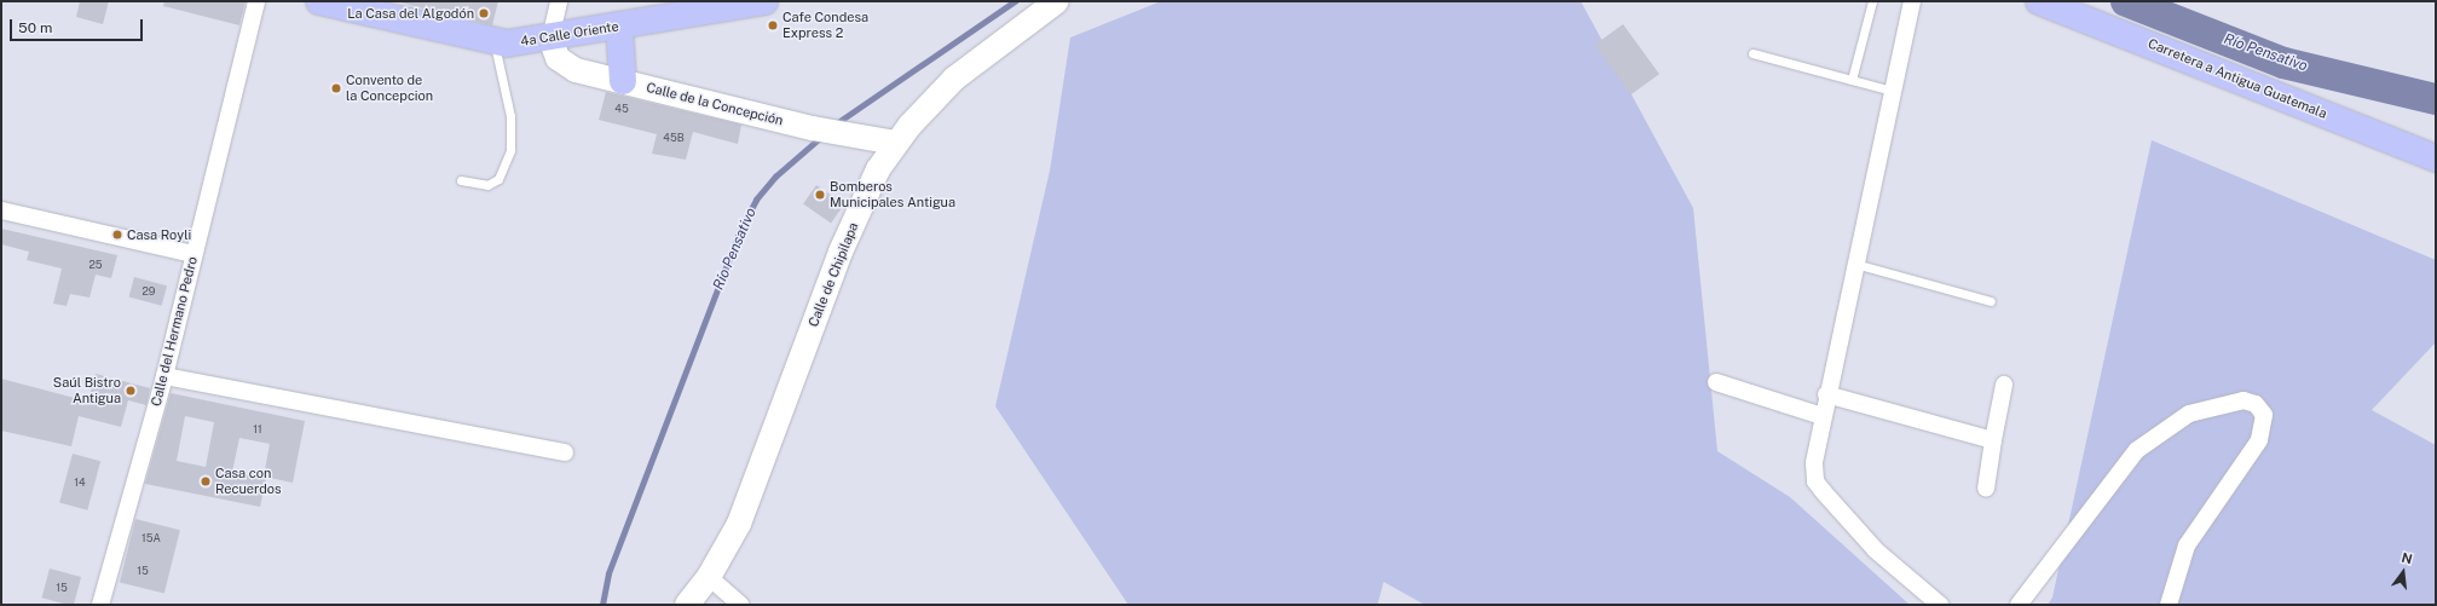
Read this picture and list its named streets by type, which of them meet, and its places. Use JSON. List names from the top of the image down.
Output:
{
  "streets": {
    "main road": [
      "4a Calle Oriente",
      "Carretera a Antigua Guatemala",
      "Calle de la Concepción",
      "Calle de Chipilapa"
    ],
    "street": ["Calle del Hermano Pedro"]
  },
  "crossings": [
    ["4a Calle Oriente", "Calle de la Concepción"],
    ["Calle de la Concepción", "Calle de Chipilapa"]
  ],
  "water": ["Río Pensativo"],
  "places": [
    "La Casa del Algodón",
    "Cafe Condesa Express 2",
    "Convento de la Concepcion",
    "Bomberos Municipales Antigua",
    "Casa Royli",
    "Saúl Bistro Antigua",
    "Casa con Recuerdos"
  ],
  "house_numbers": [
    "45",
    "45B",
    "25",
    "29",
    "11",
    "14",
    "15A",
    "15",
    "15"
  ],
  "scale_bar": "50 m",
  "north": "top"
}
